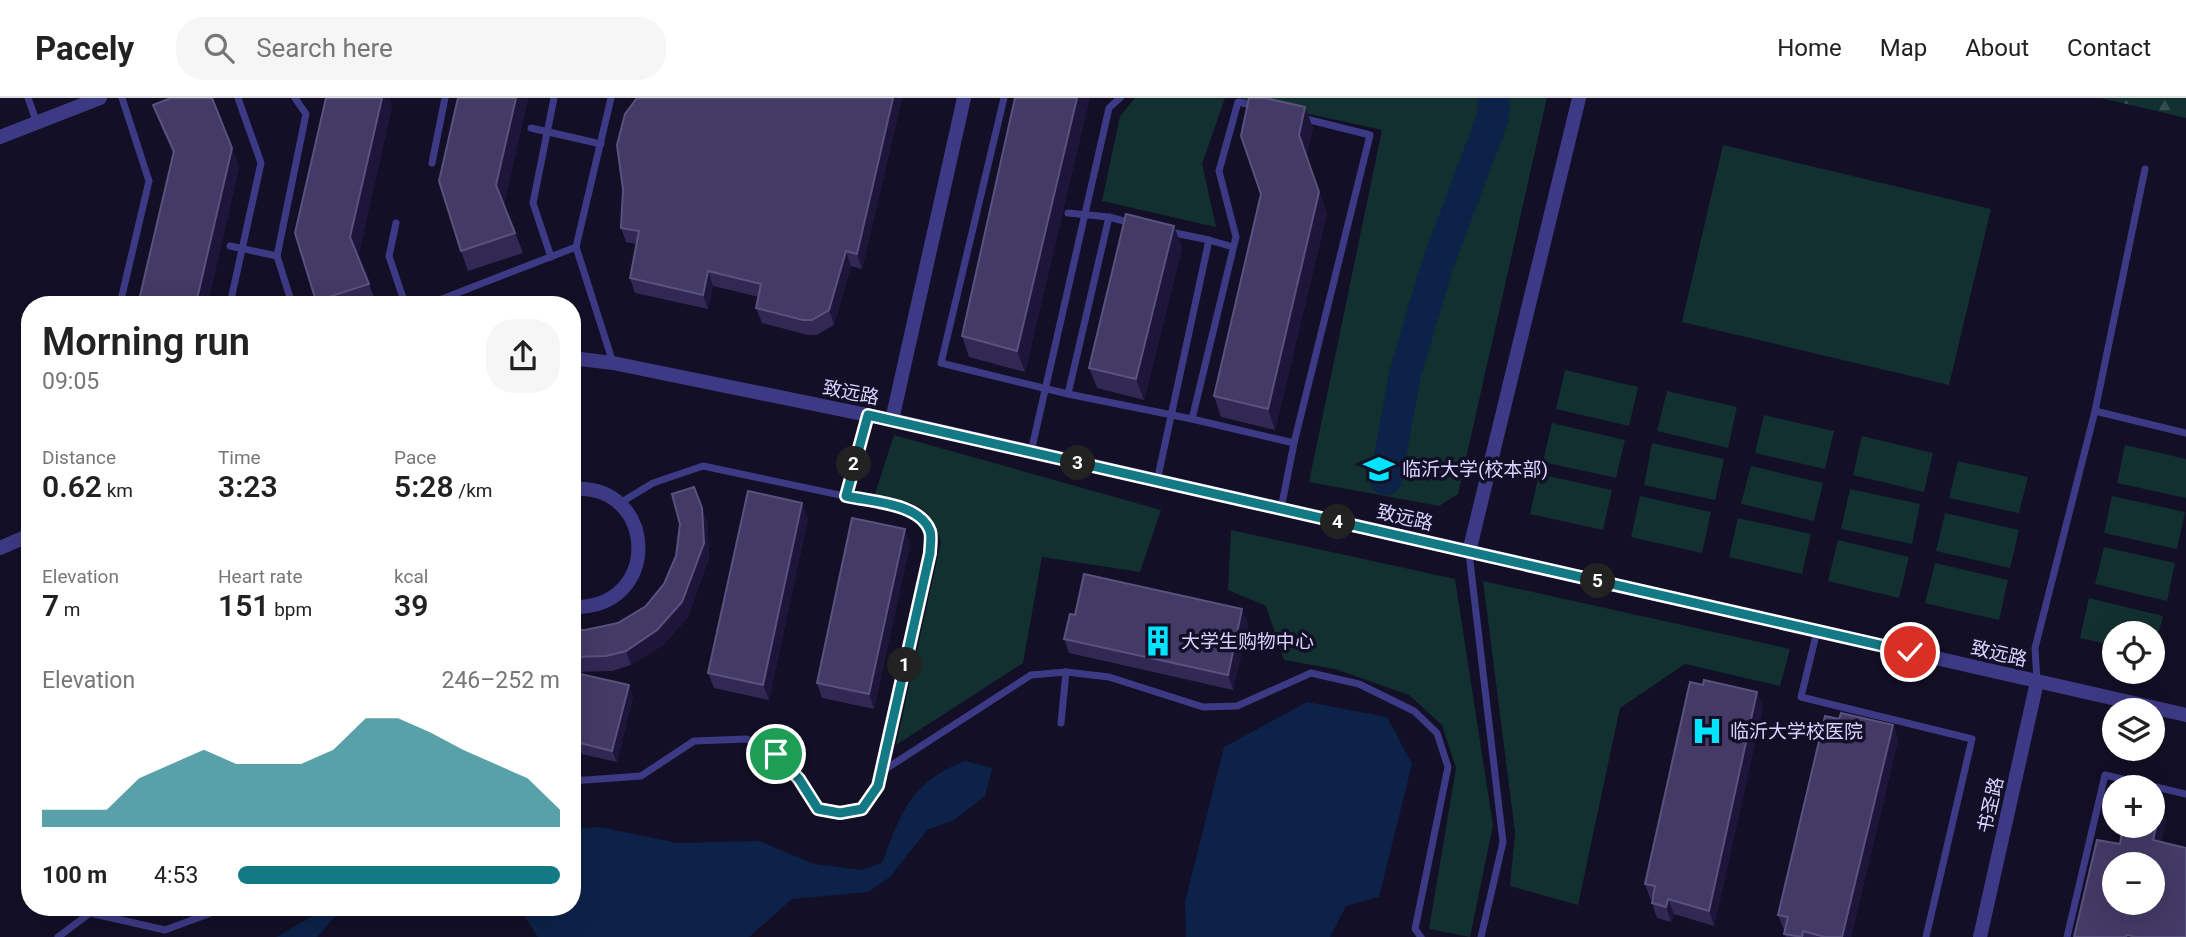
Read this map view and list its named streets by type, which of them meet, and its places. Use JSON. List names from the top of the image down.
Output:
{
  "streets": {
    "street": ["致远路", "书圣路"]
  },
  "crossings": [
    ["致远路", "书圣路"]
  ],
  "places": {
    "school or university": ["临沂大学(校本部)"],
    "building": ["大学生购物中心"],
    "hospital": ["临沂大学校医院"]
  },
  "page": {
    "header": "Pacely",
    "search": "Search here",
    "nav": [
      "Home",
      "Map",
      "About",
      "Contact"
    ],
    "heading": ["Morning run", "09:05"],
    "stats": [
      ["Distance", "0.62 km"],
      ["Time", "3:23"],
      ["Pace", "5:28 /km"],
      ["Elevation", "7 m"],
      ["Heart rate", "151 bpm"],
      ["kcal", "39"]
    ],
    "pins": [
      "3",
      "2",
      "4",
      "5",
      "1"
    ],
    "map_buttons": ["+", "−"],
    "chart": ["Elevation", "246–252 m"],
    "list": [
      {
        "name": "100 m",
        "note": "4:53"
      }
    ]
  }
}
